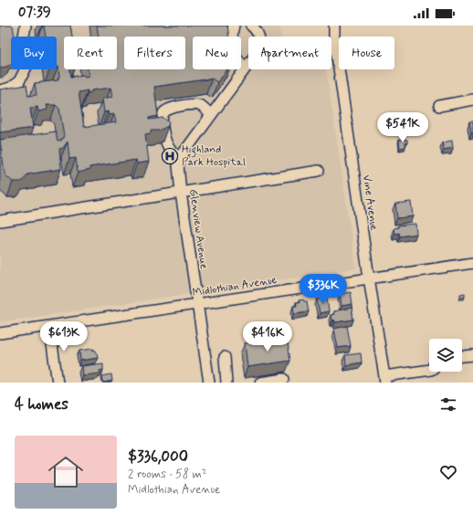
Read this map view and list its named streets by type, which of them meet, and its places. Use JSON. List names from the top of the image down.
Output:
{
  "streets": {
    "street": ["Vine Avenue", "Glenview Avenue", "Midlothian Avenue"]
  },
  "crossings": [
    ["Vine Avenue", "Midlothian Avenue"],
    ["Glenview Avenue", "Midlothian Avenue"]
  ],
  "places": {
    "hospital": ["Highland Park Hospital"]
  },
  "page": {
    "status": "07:39",
    "chip": [
      "Buy",
      "Rent",
      "Filters",
      "New",
      "Apartment",
      "House"
    ],
    "price": [
      "$541K",
      "$336K",
      "$613K",
      "$416K"
    ],
    "heading": "4 homes",
    "list": [
      {
        "name": "$336,000",
        "note": "2 rooms · 58 m² · Midlothian Avenue"
      }
    ]
  }
}
